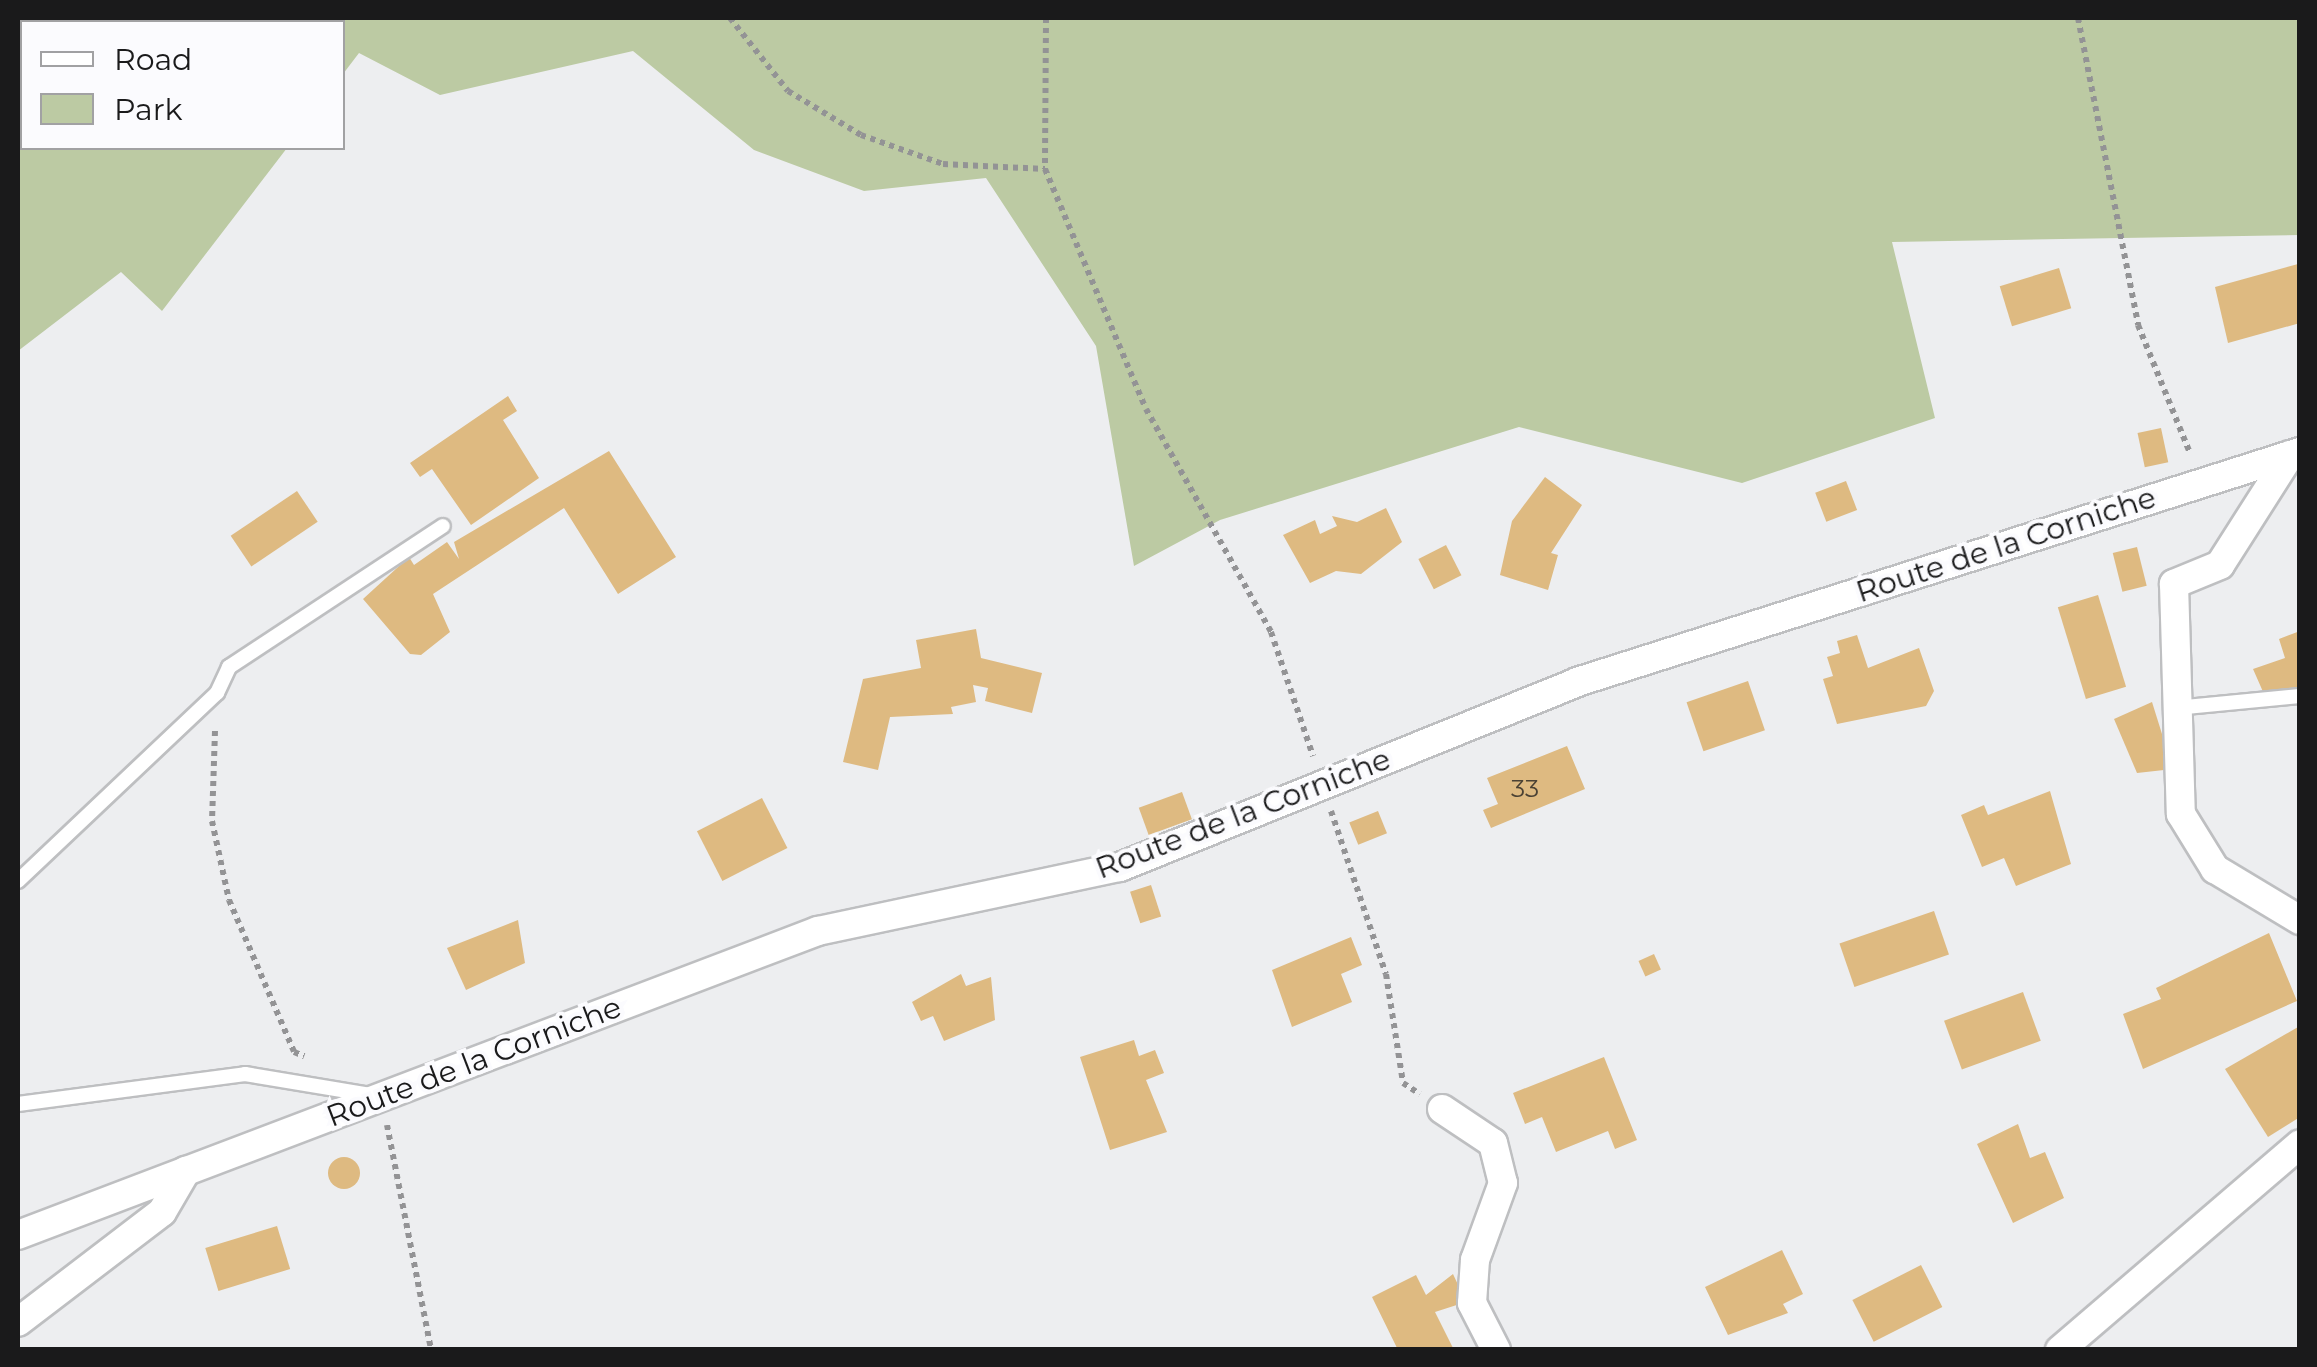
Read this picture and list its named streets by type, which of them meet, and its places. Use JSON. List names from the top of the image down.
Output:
{
  "streets": {
    "street": ["Route de la Corniche"]
  },
  "house_numbers": ["33"],
  "legend": ["Road", "Park"]
}
